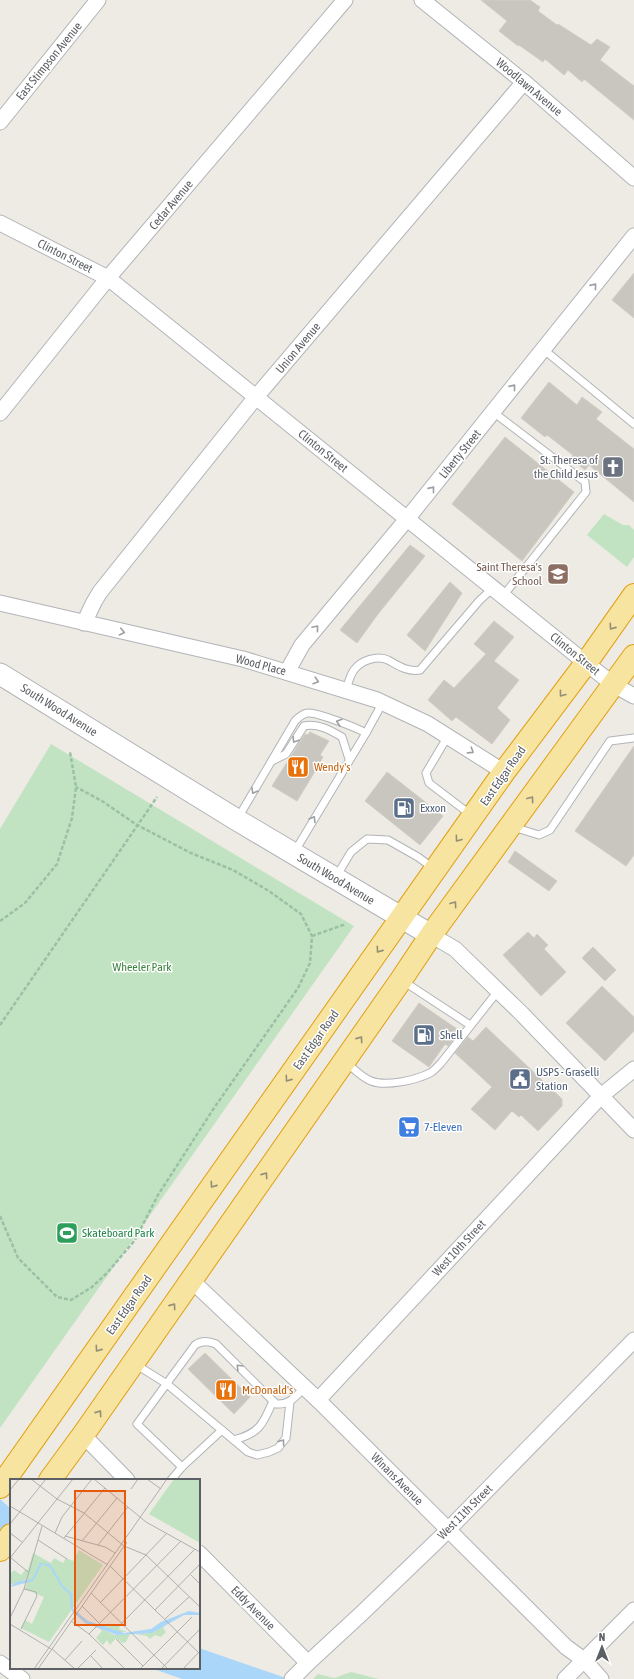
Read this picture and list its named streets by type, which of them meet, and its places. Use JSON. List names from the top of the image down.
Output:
{
  "streets": {
    "highway": ["East Edgar Road"],
    "main road": ["South Wood Avenue"],
    "street": [
      "East Stimpson Avenue",
      "Woodlawn Avenue",
      "Cedar Avenue",
      "Clinton Street",
      "Union Avenue",
      "Liberty Street",
      "Wood Place",
      "West 10th Street",
      "Winans Avenue",
      "West 11th Street",
      "Eddy Avenue"
    ]
  },
  "crossings": [
    ["Woodlawn Avenue", "Union Avenue"],
    ["Cedar Avenue", "Clinton Street"],
    ["Clinton Street", "Union Avenue"],
    ["Clinton Street", "Liberty Street"],
    ["Clinton Street", "East Edgar Road"],
    ["Union Avenue", "Wood Place"],
    ["Liberty Street", "Wood Place"],
    ["Wood Place", "East Edgar Road"],
    ["South Wood Avenue", "East Edgar Road"],
    ["South Wood Avenue", "West 10th Street"],
    ["West 10th Street", "Winans Avenue"],
    ["Winans Avenue", "West 11th Street"],
    ["West 11th Street", "Eddy Avenue"]
  ],
  "one_way": ["Liberty Street", "Wood Place"],
  "parks": ["Wheeler Park"],
  "places": {
    "church": ["St. Theresa of the Child Jesus"],
    "school or university": ["Saint Theresa's School"],
    "restaurant": ["Wendy's", "McDonald's"],
    "fuel station": ["Exxon", "Shell"],
    "public building": ["USPS - Graselli Station"],
    "supermarket": ["7-Eleven"],
    "sports": ["Skateboard Park"]
  },
  "north": "top"
}
